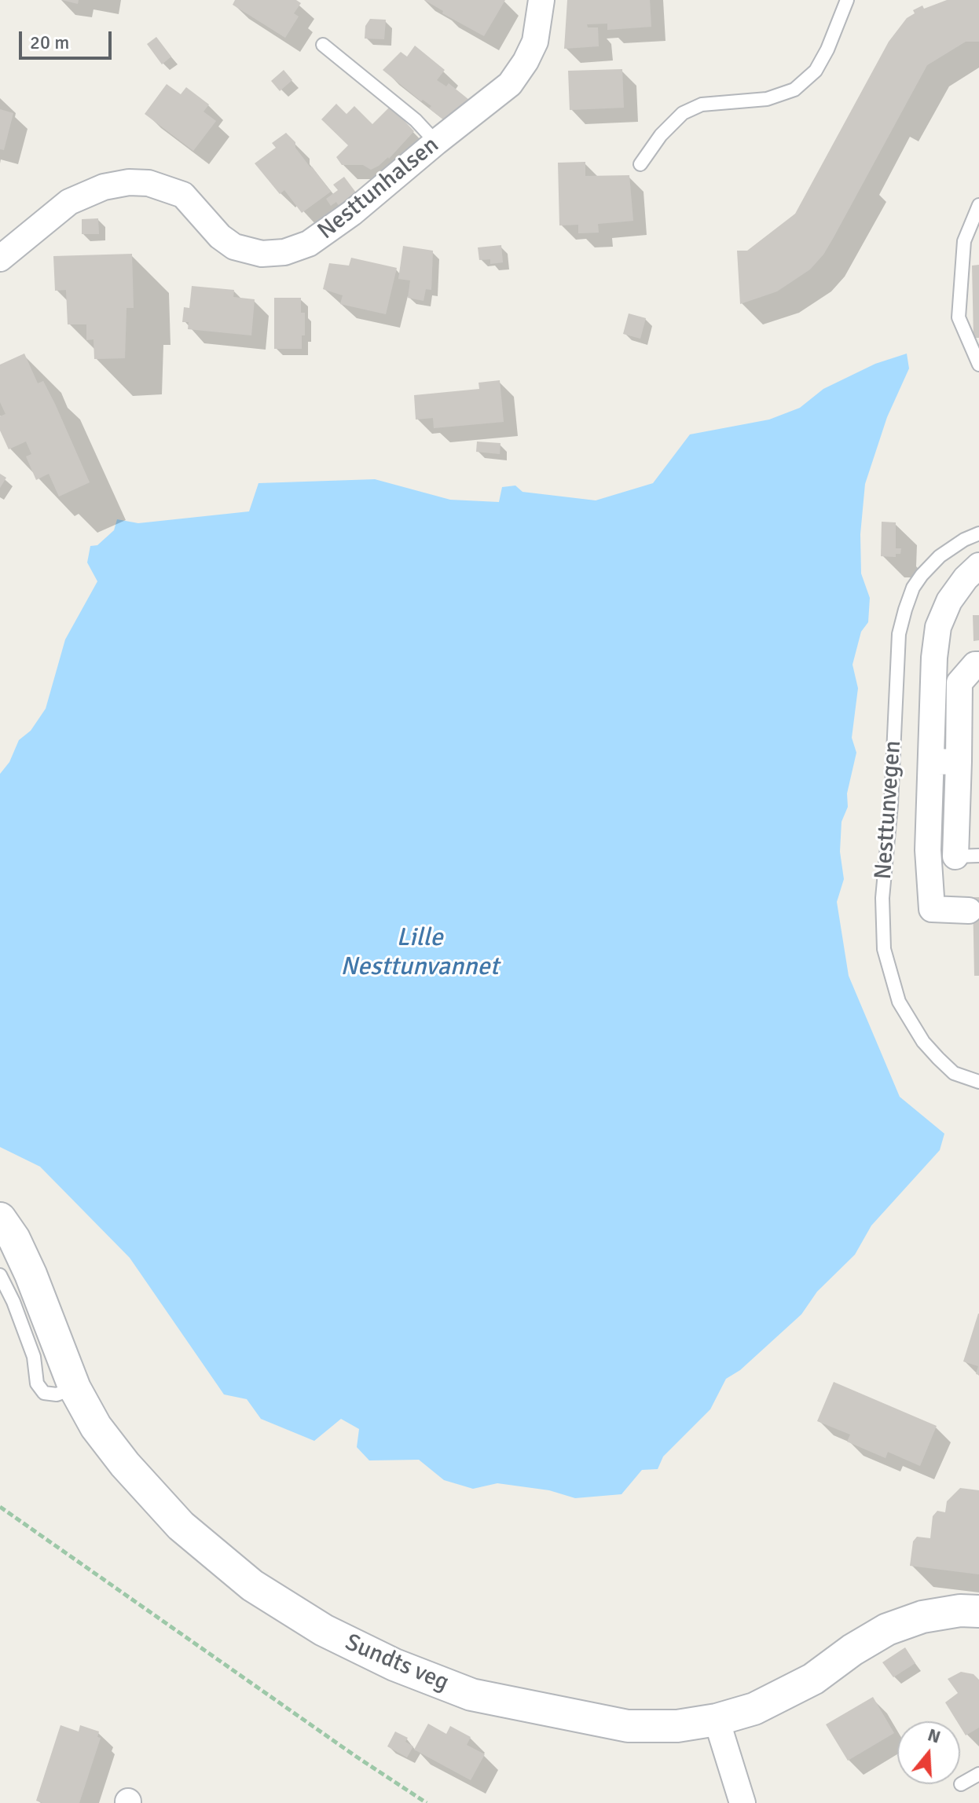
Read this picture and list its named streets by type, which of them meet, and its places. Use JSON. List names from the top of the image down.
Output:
{
  "streets": {
    "street": ["Nesttunhalsen", "Sundts veg"],
    "lane": ["Nesttunvegen"]
  },
  "water": ["Lille Nesttunvannet"],
  "scale_bar": "20 m",
  "north": "top"
}
